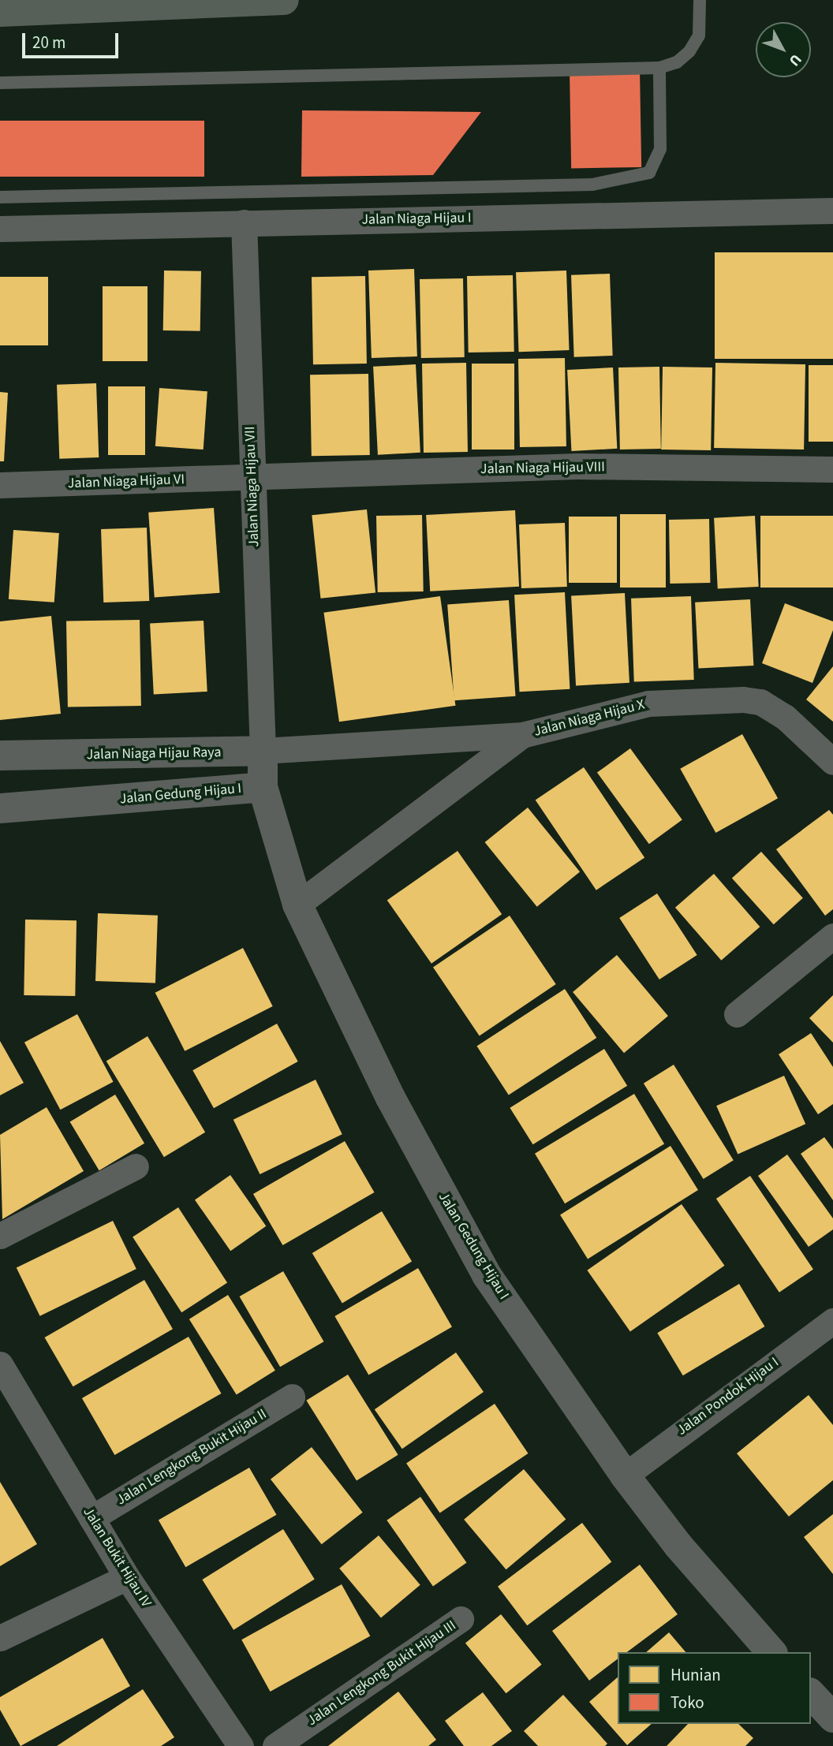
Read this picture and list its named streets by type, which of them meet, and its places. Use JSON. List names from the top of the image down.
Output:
{
  "streets": {
    "street": [
      "Jalan Niaga Hijau I",
      "Jalan Niaga Hijau VIII",
      "Jalan Niaga Hijau VI",
      "Jalan Niaga Hijau VII",
      "Jalan Niaga Hijau X",
      "Jalan Niaga Hijau Raya",
      "Jalan Gedung Hijau I",
      "Jalan Pondok Hijau I",
      "Jalan Lengkong Bukit Hijau II",
      "Jalan Bukit Hijau IV",
      "Jalan Lengkong Bukit Hijau III"
    ]
  },
  "crossings": [
    ["Jalan Niaga Hijau I", "Jalan Niaga Hijau VII"],
    ["Jalan Niaga Hijau VIII", "Jalan Niaga Hijau VI"],
    ["Jalan Niaga Hijau VIII", "Jalan Niaga Hijau VII"],
    ["Jalan Niaga Hijau VI", "Jalan Niaga Hijau VII"],
    ["Jalan Niaga Hijau VII", "Jalan Niaga Hijau Raya"],
    ["Jalan Niaga Hijau VII", "Jalan Gedung Hijau I"],
    ["Jalan Niaga Hijau X", "Jalan Niaga Hijau Raya"],
    ["Jalan Niaga Hijau X", "Jalan Gedung Hijau I"],
    ["Jalan Niaga Hijau Raya", "Jalan Gedung Hijau I"],
    ["Jalan Gedung Hijau I", "Jalan Pondok Hijau I"],
    ["Jalan Lengkong Bukit Hijau II", "Jalan Bukit Hijau IV"]
  ],
  "legend": ["Hunian", "Toko"],
  "scale_bar": "20 m",
  "north": "bottom right"
}
